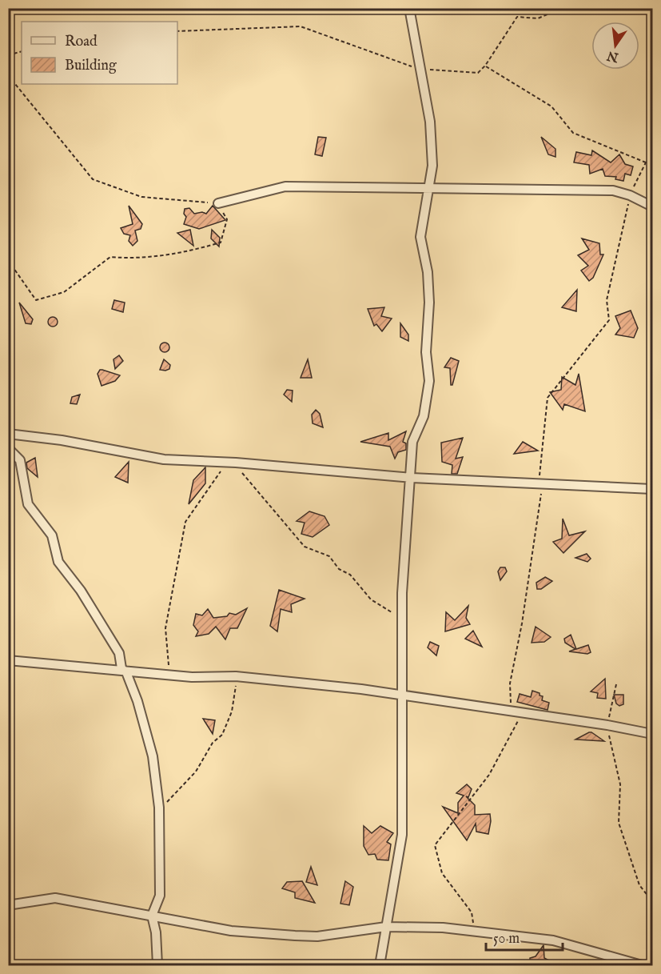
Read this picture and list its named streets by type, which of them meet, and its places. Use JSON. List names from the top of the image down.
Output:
{
  "legend": ["Road", "Building"],
  "scale_bar": "50 m",
  "north": "bottom"
}
